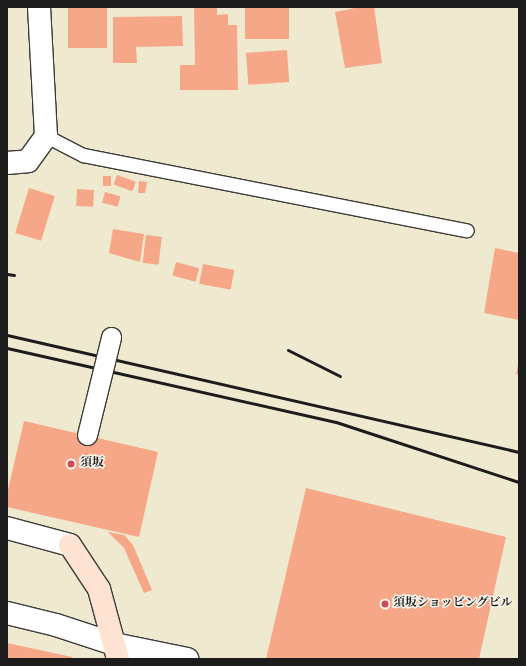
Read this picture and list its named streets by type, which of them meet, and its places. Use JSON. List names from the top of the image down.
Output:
{
  "places": ["須坂", "須坂ショッピングビル"]
}
